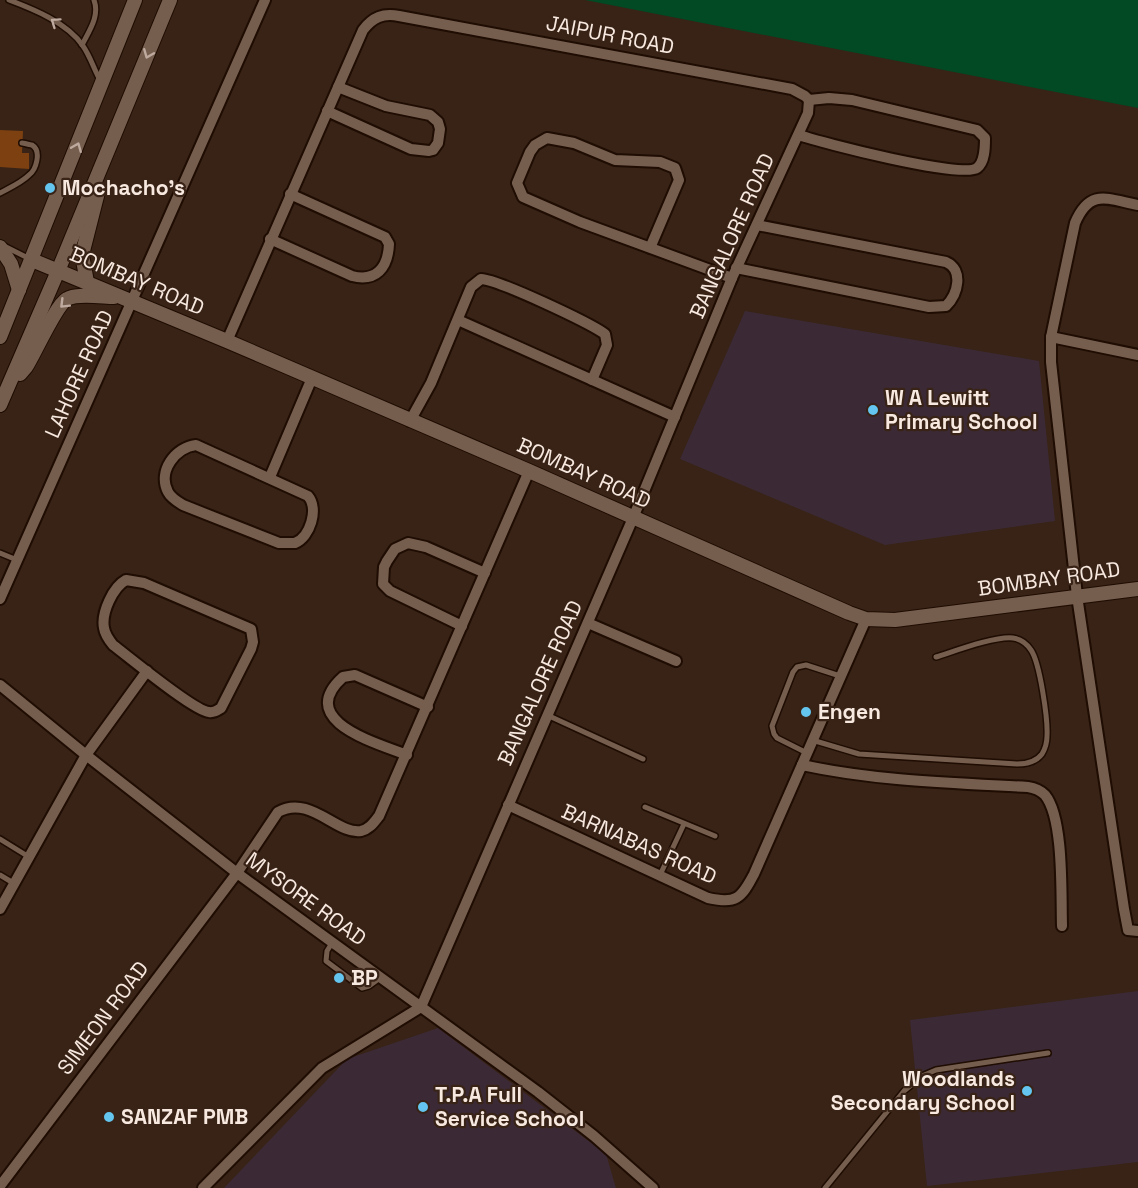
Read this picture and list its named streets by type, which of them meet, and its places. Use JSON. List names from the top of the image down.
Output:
{
  "streets": {
    "street": [
      "JAIPUR ROAD",
      "BANGALORE ROAD",
      "BOMBAY ROAD",
      "LAHORE ROAD",
      "BARNABAS ROAD",
      "MYSORE ROAD",
      "SIMEON ROAD"
    ]
  },
  "crossings": [
    ["JAIPUR ROAD", "BANGALORE ROAD"],
    ["BANGALORE ROAD", "BOMBAY ROAD"],
    ["BANGALORE ROAD", "BARNABAS ROAD"],
    ["BANGALORE ROAD", "MYSORE ROAD"],
    ["BOMBAY ROAD", "LAHORE ROAD"],
    ["BOMBAY ROAD", "BARNABAS ROAD"],
    ["MYSORE ROAD", "SIMEON ROAD"]
  ],
  "places": [
    "Mochacho's",
    "W A Lewitt Primary School",
    "Engen",
    "BP",
    "Woodlands Secondary School",
    "T.P.A Full Service School",
    "SANZAF PMB"
  ]
}
